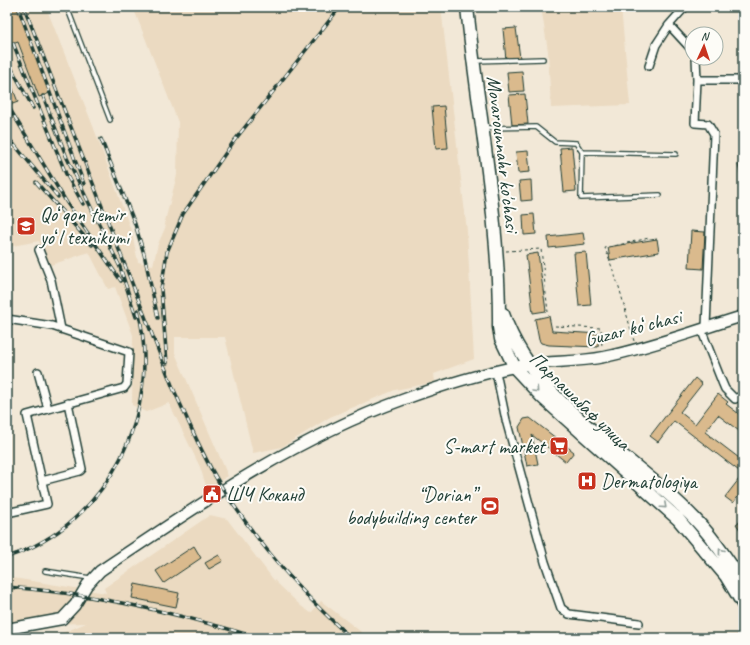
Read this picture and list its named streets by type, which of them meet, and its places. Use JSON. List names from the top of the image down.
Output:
{
  "streets": {
    "highway": ["Movarounnahr ko'chasi", "Парпашабаф улица"],
    "main road": ["Guzar koʻchasi"]
  },
  "crossings": [
    ["Movarounnahr ko'chasi", "Guzar koʻchasi"],
    ["Movarounnahr ko'chasi", "Парпашабаф улица"],
    ["Guzar koʻchasi", "Парпашабаф улица"]
  ],
  "places": {
    "school or university": ["Qoʻqon temir yoʻl texnikumi"],
    "supermarket": ["S-mart market"],
    "hospital": ["Dermatologiya"],
    "public building": ["ШЧ Коканд"],
    "sports": ["“Dorian” bodybuilding center"]
  },
  "north": "top"
}
